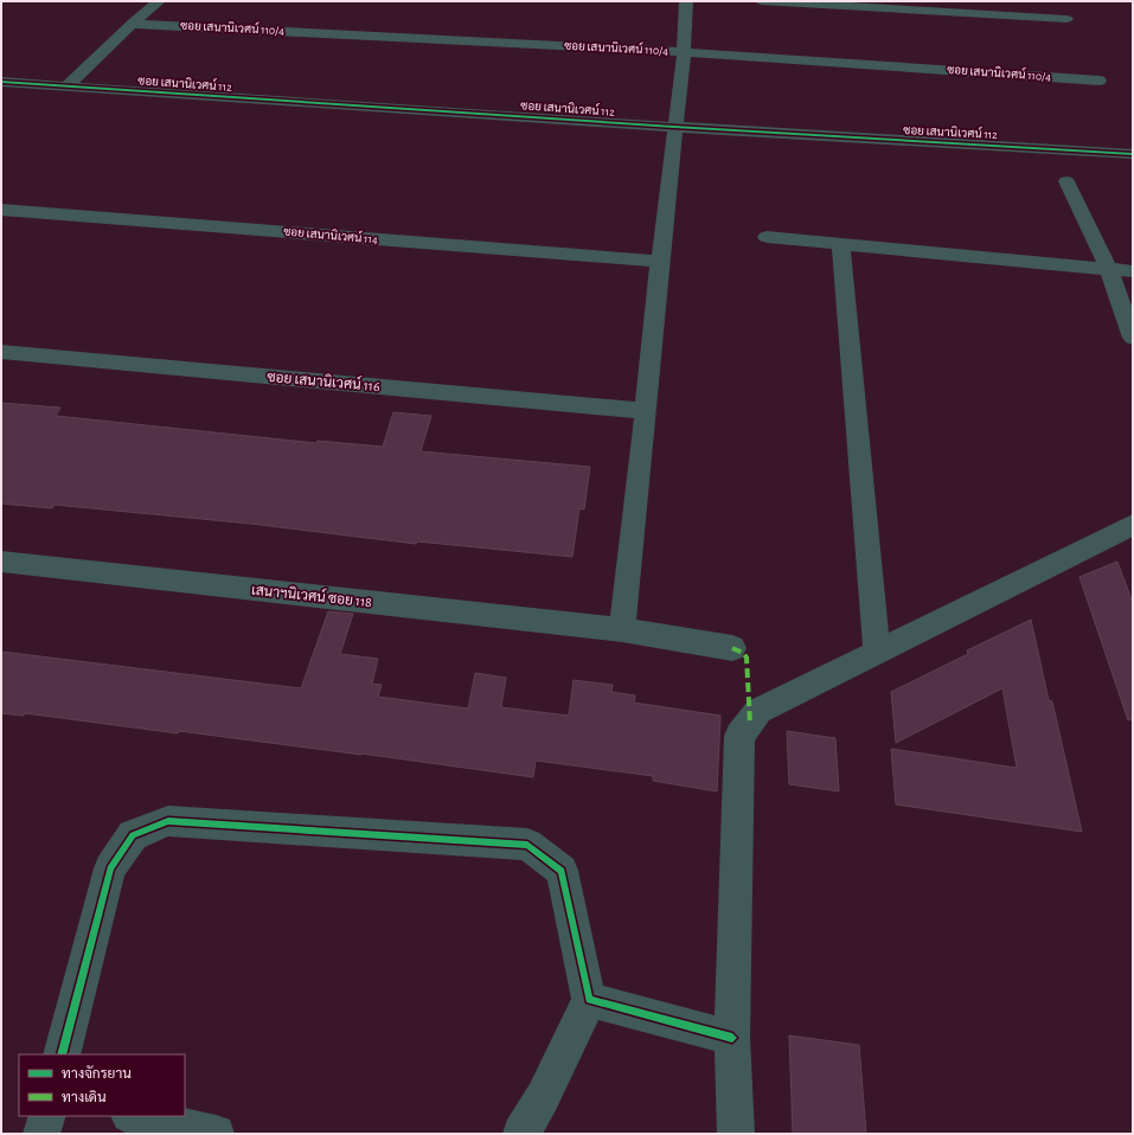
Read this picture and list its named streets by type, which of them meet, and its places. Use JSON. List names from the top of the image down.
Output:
{
  "streets": {
    "street": [
      "ซอย เสนานิเวศน์ 110/4",
      "ซอย เสนานิเวศน์ 112",
      "ซอย เสนานิเวศน์ 114",
      "ซอย เสนานิเวศน์ 116",
      "เสนาฯนิเวศน์ ซอย 118"
    ]
  },
  "legend": ["ทางจักรยาน", "ทางเดิน"]
}
